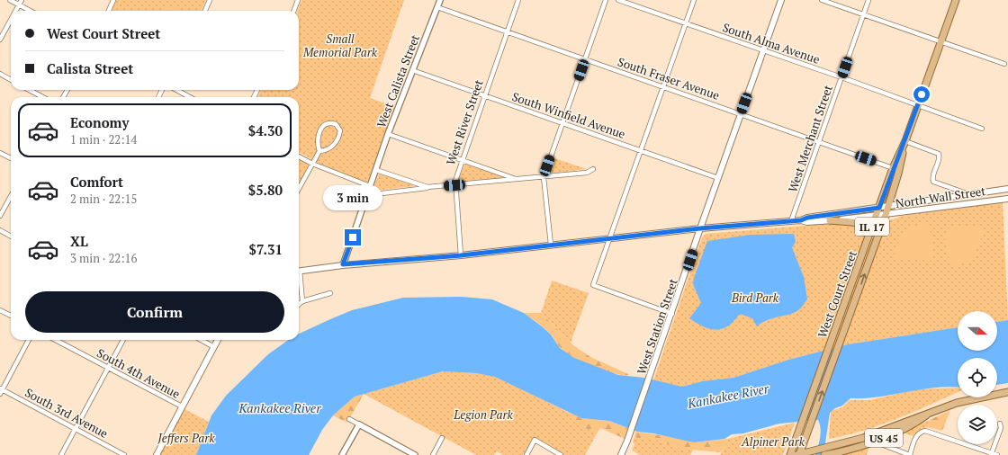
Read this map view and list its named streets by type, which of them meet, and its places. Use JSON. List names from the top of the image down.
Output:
{
  "streets": {
    "main road": [
      "North Wall Street",
      "IL 17",
      "West Court Street",
      "West Station Street",
      "US 45"
    ],
    "street": [
      "South Alma Avenue",
      "South Fraser Avenue",
      "West Calista Street",
      "South Winfield Avenue",
      "West River Street",
      "West Merchant Street",
      "South 4th Avenue",
      "South 3rd Avenue"
    ]
  },
  "crossings": [
    ["South Alma Avenue", "West Merchant Street"],
    ["South Alma Avenue", "West Court Street"],
    ["South Alma Avenue", "West Station Street"],
    ["South Fraser Avenue", "West Calista Street"],
    ["South Fraser Avenue", "West River Street"],
    ["South Fraser Avenue", "West Merchant Street"],
    ["South Fraser Avenue", "West Court Street"],
    ["South Fraser Avenue", "West Station Street"],
    ["West Calista Street", "South Winfield Avenue"],
    ["South Winfield Avenue", "West River Street"],
    ["South Winfield Avenue", "West Station Street"],
    ["North Wall Street", "West Court Street"],
    ["West Court Street", "US 45"]
  ],
  "water": ["Kankakee River"],
  "parks": [
    "Small Memorial Park",
    "Bird Park",
    "Legion Park",
    "Jeffers Park",
    "Alpiner Park"
  ],
  "north": "right",
  "page": {
    "banner": ["West Court Street", "Calista Street"],
    "list": [
      {
        "name": "Economy",
        "note": "1 min · 22:14",
        "value": "$4.30"
      },
      {
        "name": "Comfort",
        "note": "2 min · 22:15",
        "value": "$5.80"
      },
      {
        "name": "XL",
        "note": "3 min · 22:16",
        "value": "$7.31"
      }
    ],
    "bubble": "3 min",
    "buttons": "Confirm"
  }
}
